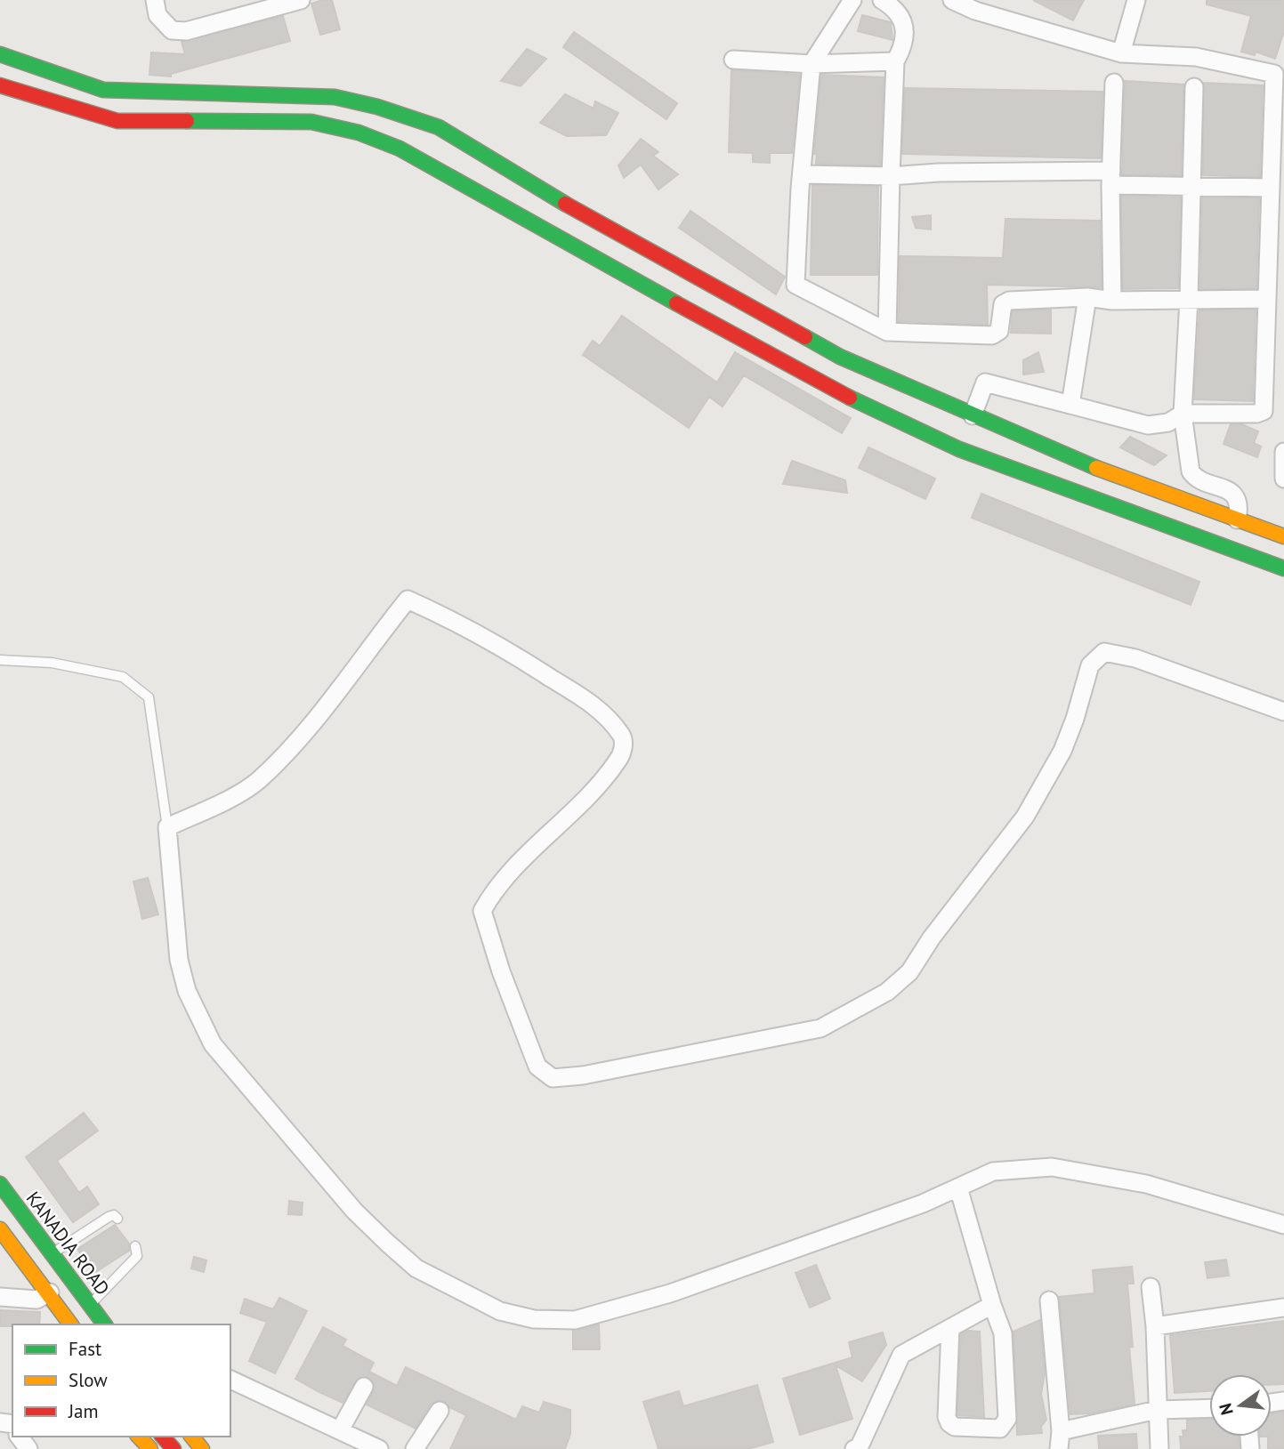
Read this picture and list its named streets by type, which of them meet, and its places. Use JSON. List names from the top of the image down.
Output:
{
  "streets": {
    "street": ["KANADIA ROAD"]
  },
  "legend": ["Fast", "Slow", "Jam"],
  "north": "left"
}
